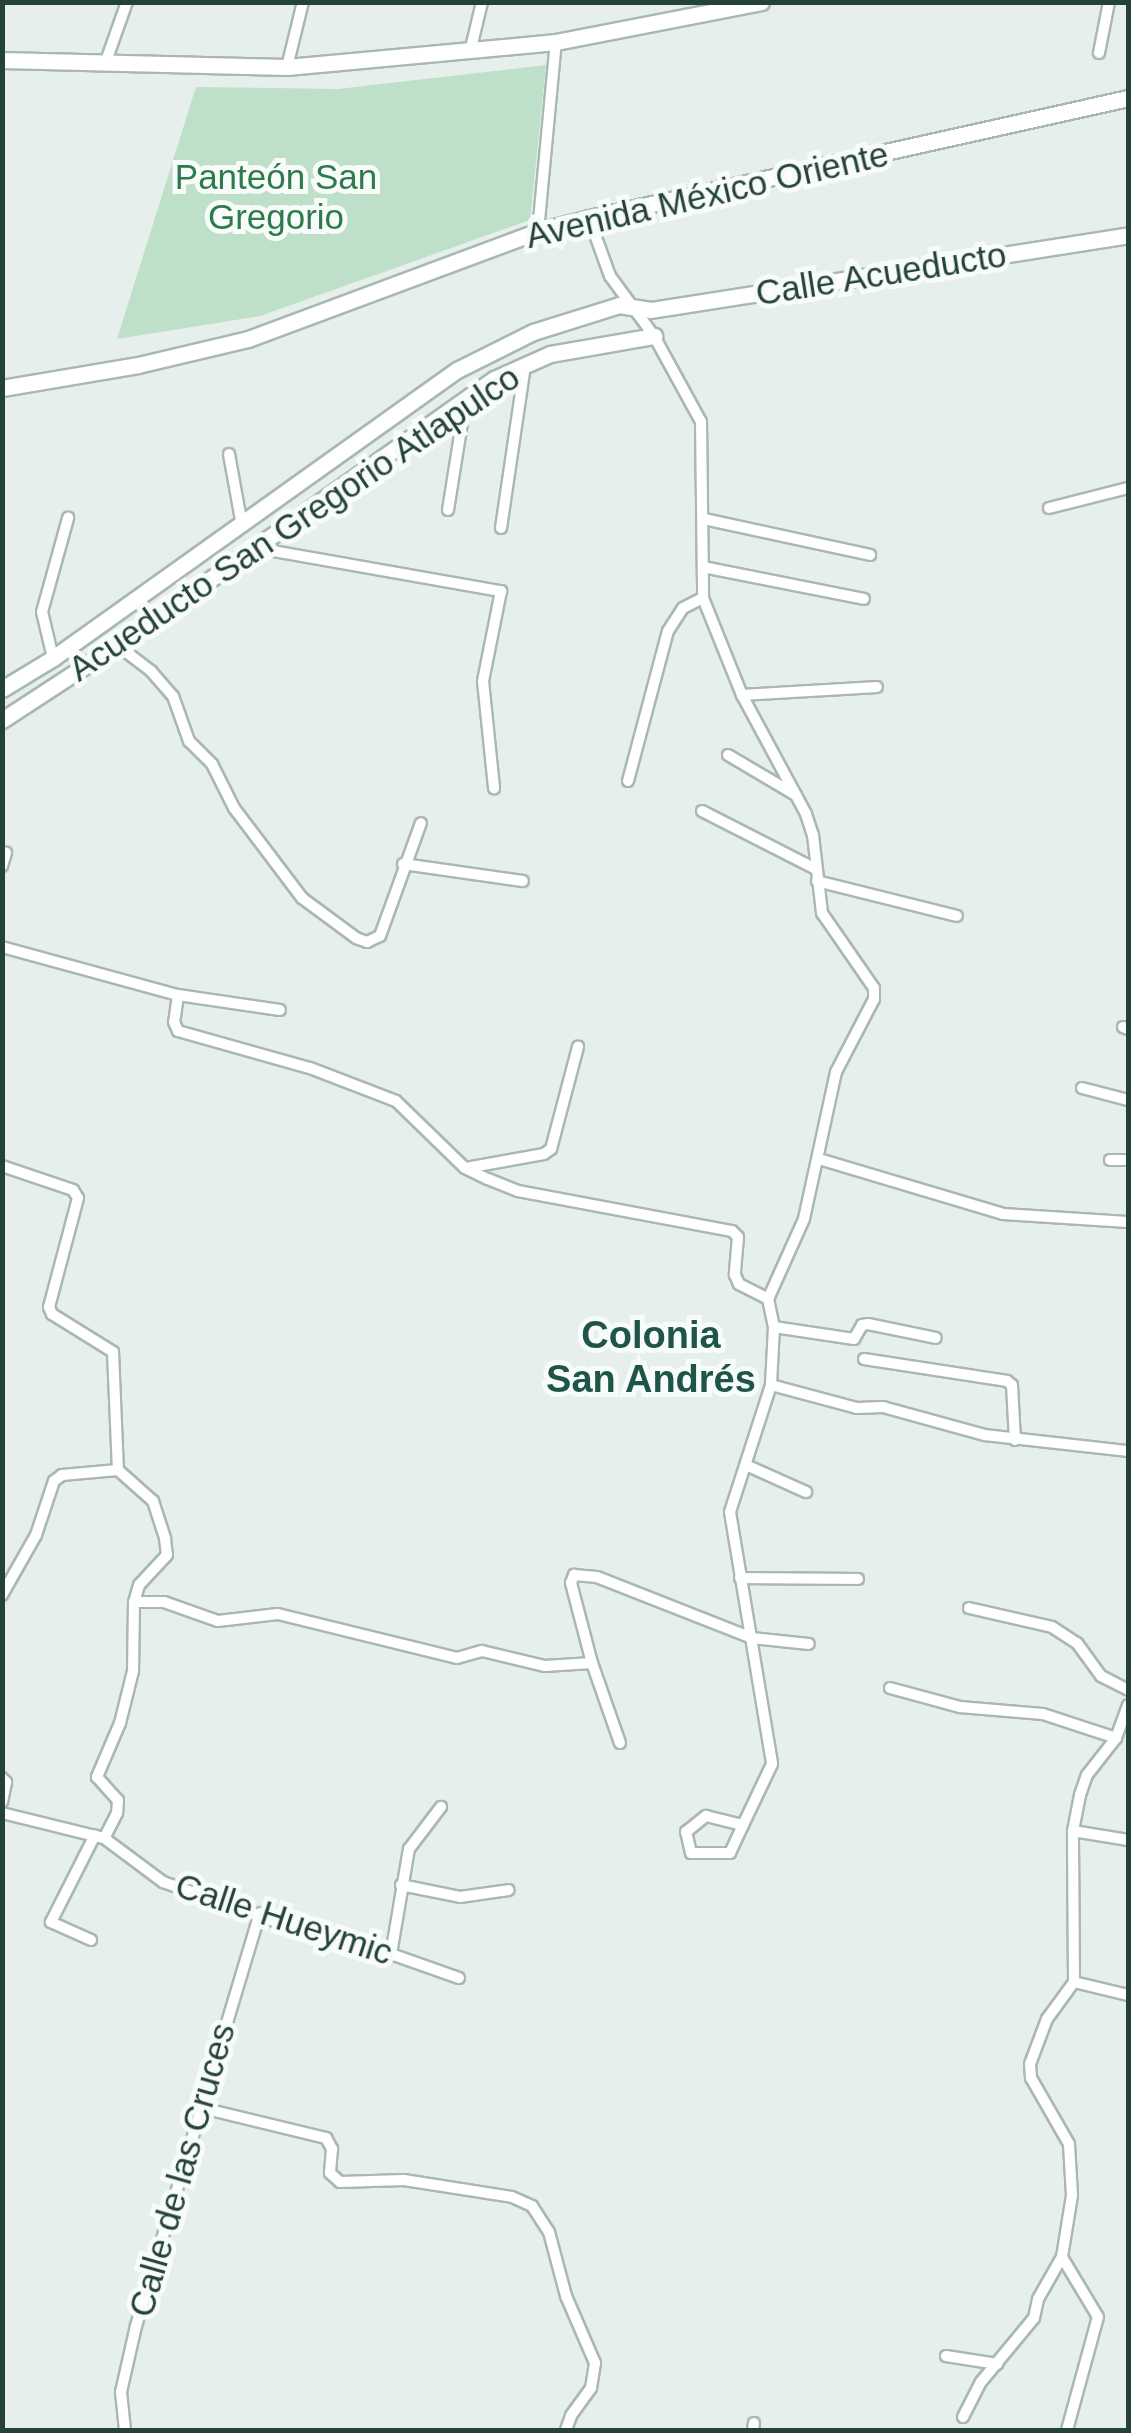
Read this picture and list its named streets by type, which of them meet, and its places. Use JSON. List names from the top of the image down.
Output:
{
  "streets": {
    "street": [
      "Avenida México Oriente",
      "Calle Acueducto",
      "Acueducto San Gregorio Atlapulco",
      "Calle Hueymic",
      "Calle de las Cruces"
    ]
  },
  "crossings": [
    ["Calle Acueducto", "Acueducto San Gregorio Atlapulco"],
    ["Calle Hueymic", "Calle de las Cruces"]
  ],
  "districts": ["Colonia San Andrés"],
  "parks": ["Panteón San Gregorio"]
}
